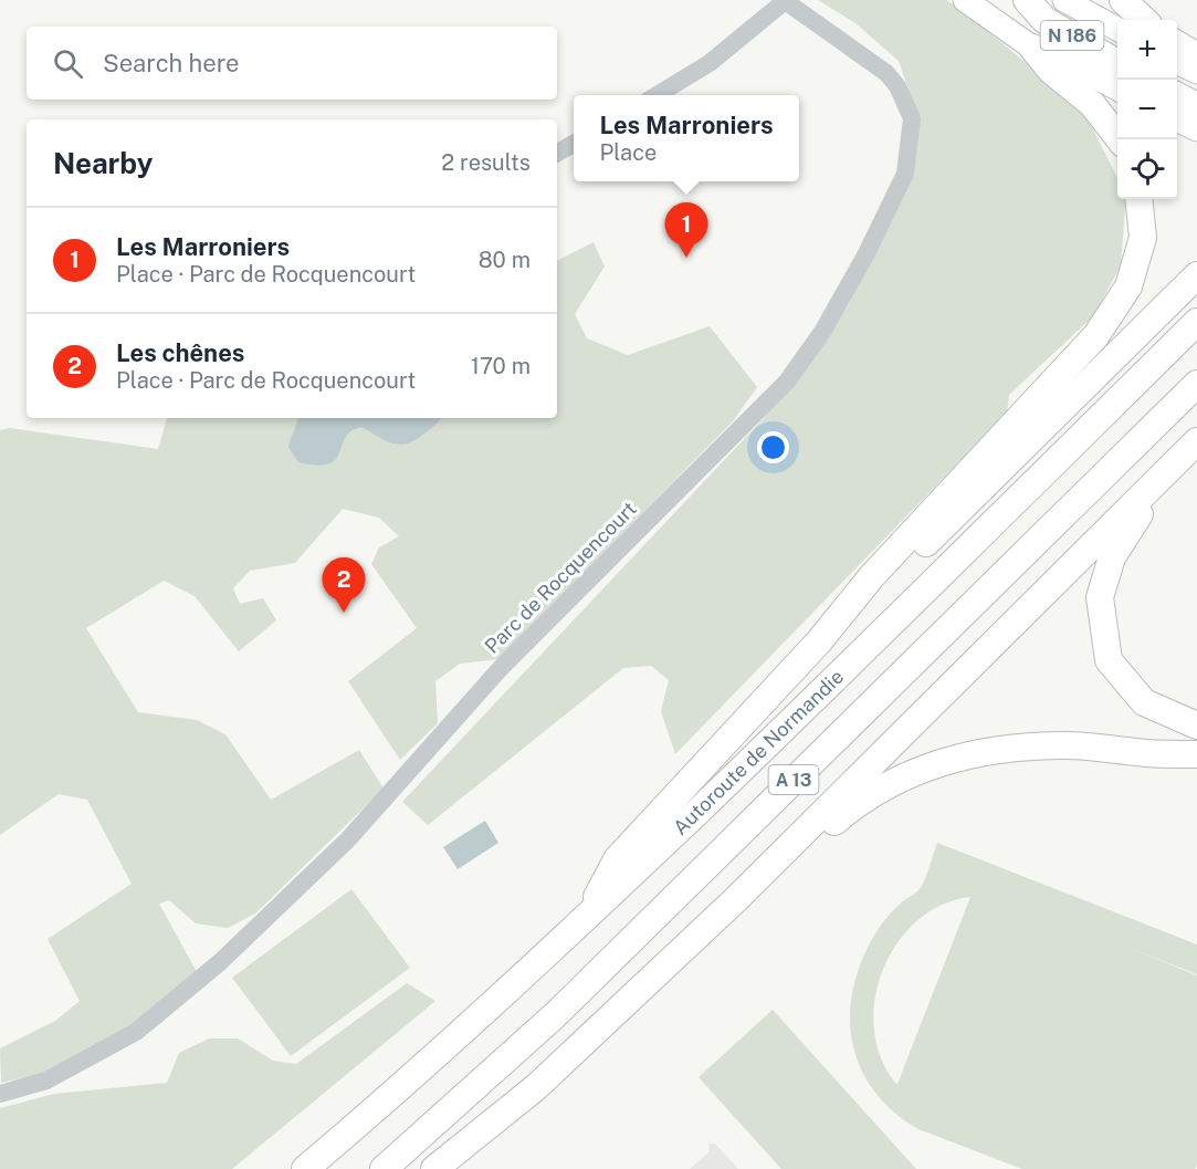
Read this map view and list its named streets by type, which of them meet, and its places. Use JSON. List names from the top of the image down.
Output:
{
  "streets": {
    "highway": ["N 186", "Autoroute de Normandie", "A 13"],
    "street": ["Parc de Rocquencourt"]
  },
  "page": {
    "map_buttons": ["+", "−"],
    "search": "Search here",
    "popup": ["Les Marroniers", "Place"],
    "heading": ["Nearby", "2 results"],
    "pins": ["1", "2"],
    "list": [
      {
        "mark": "1",
        "name": "Les Marroniers",
        "note": "Place · Parc de Rocquencourt",
        "value": "80 m"
      },
      {
        "mark": "2",
        "name": "Les chênes",
        "note": "Place · Parc de Rocquencourt",
        "value": "170 m"
      }
    ]
  }
}
